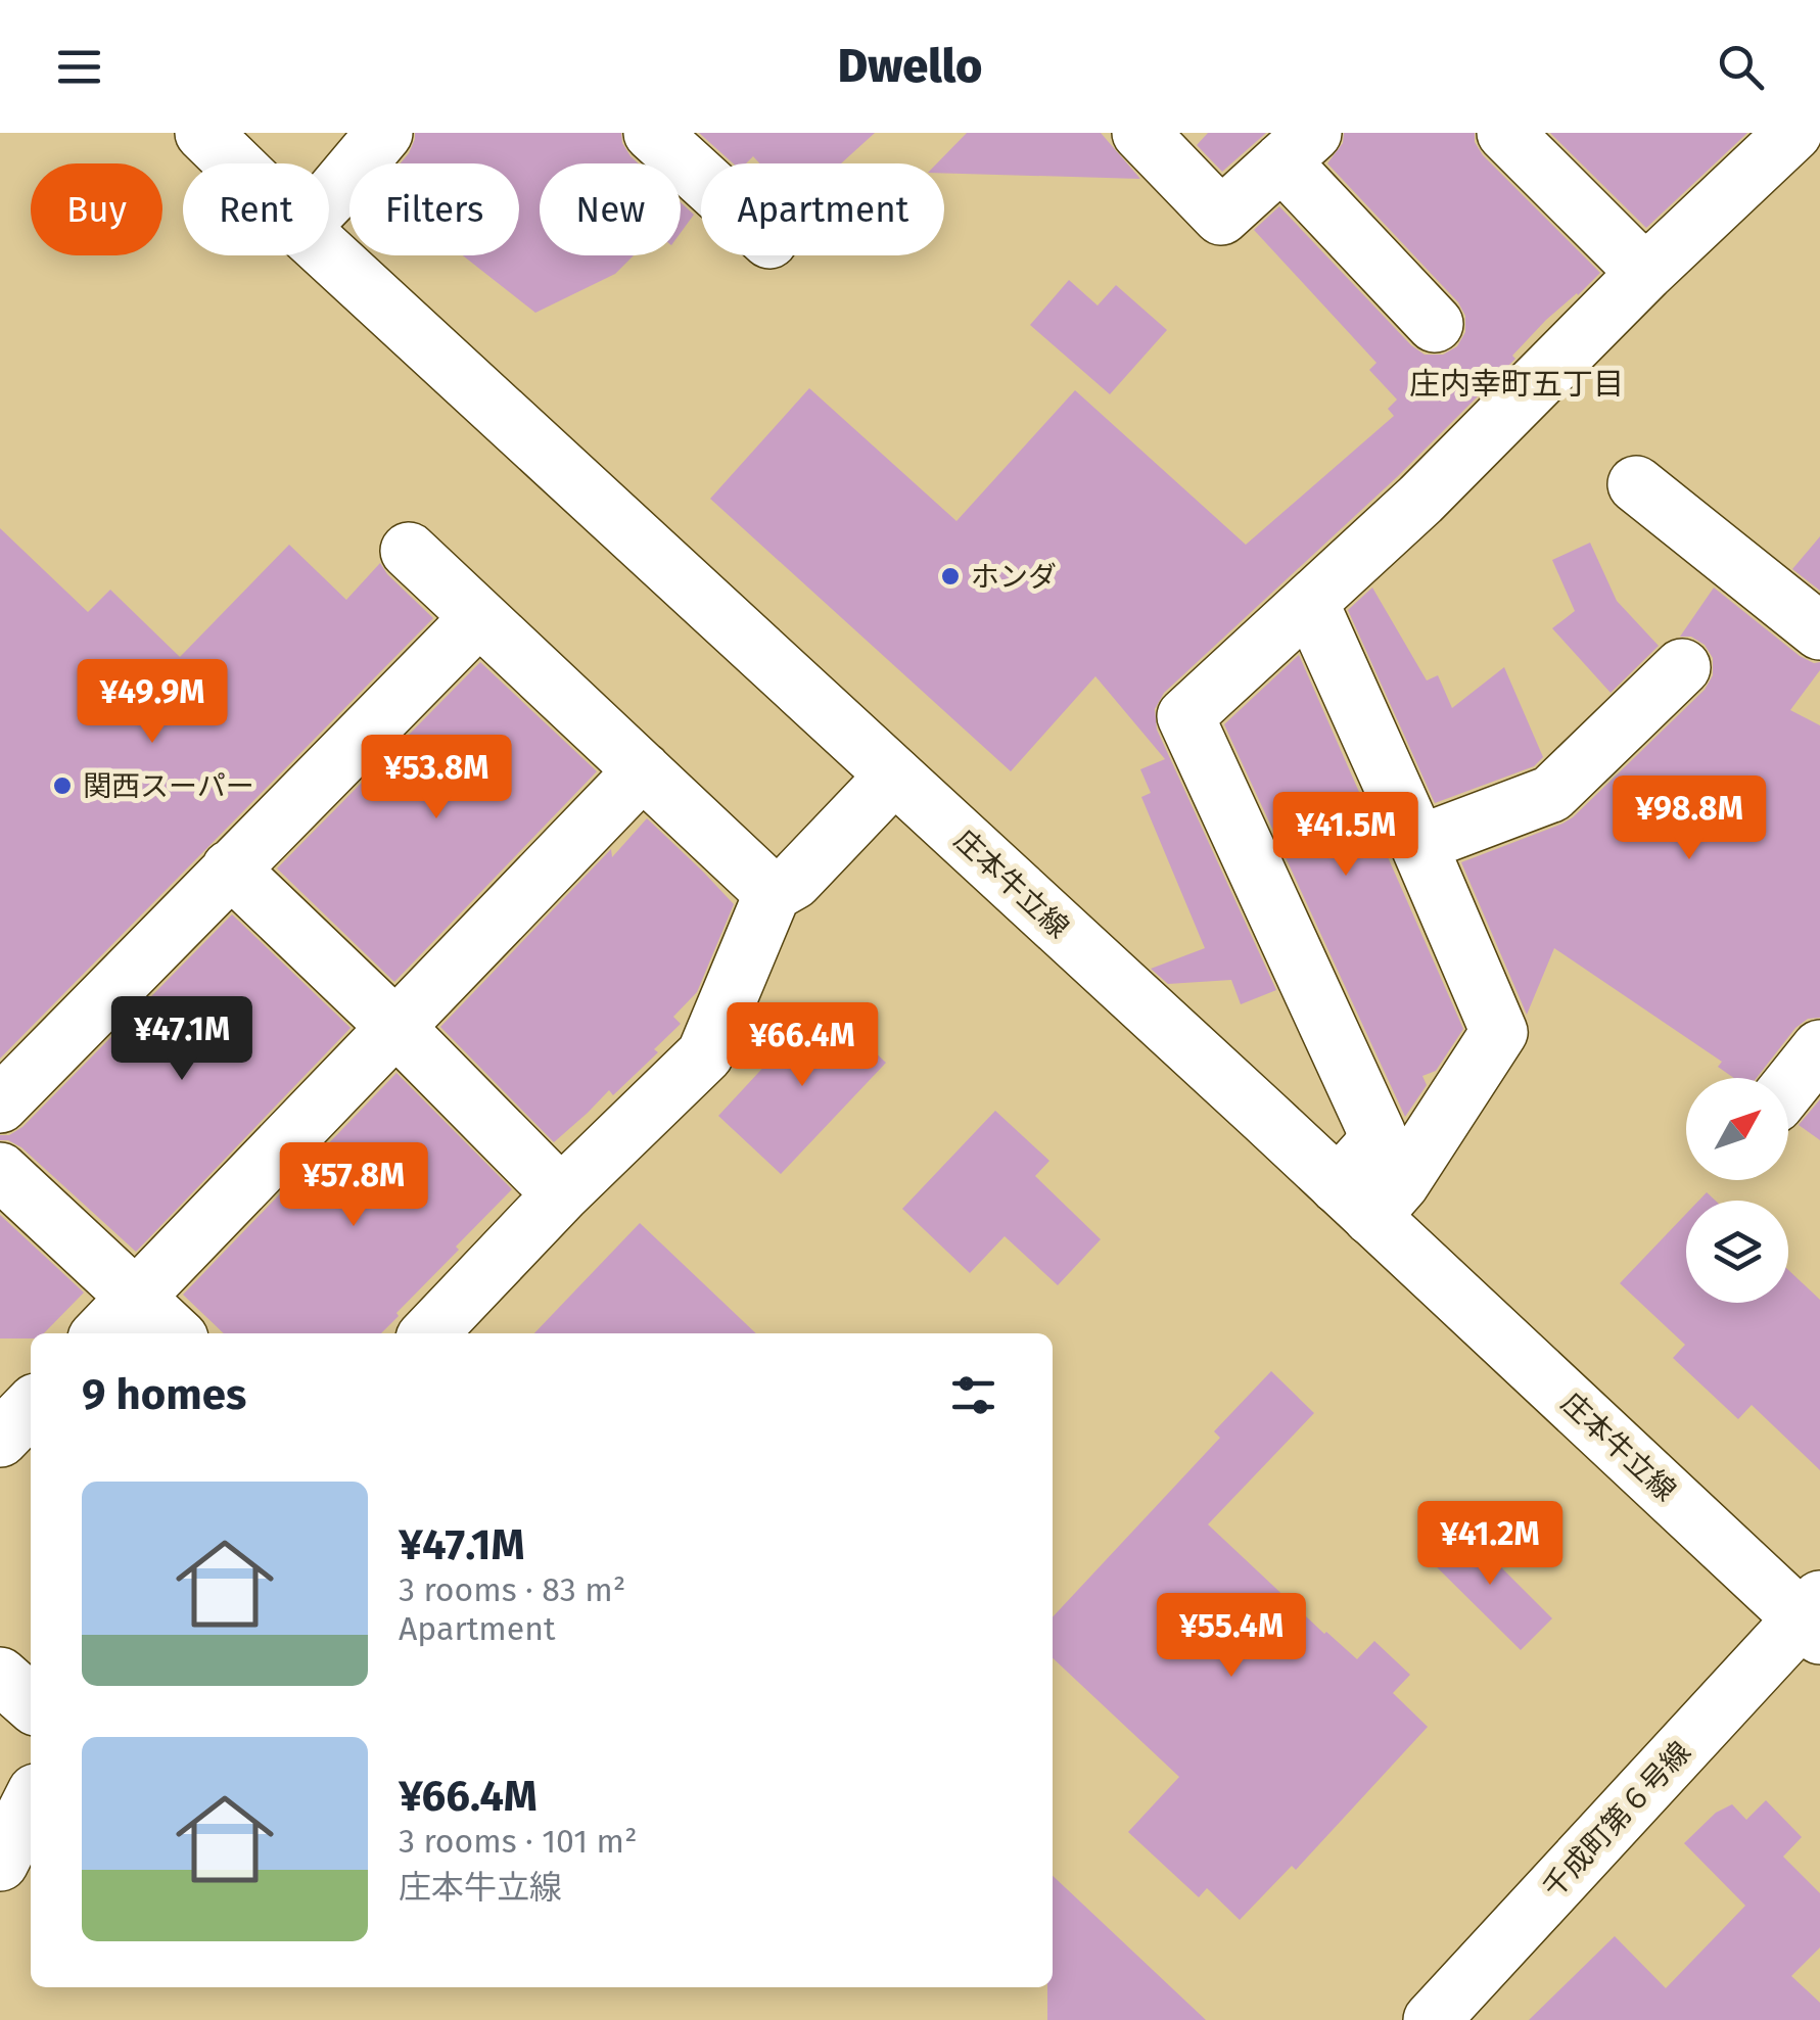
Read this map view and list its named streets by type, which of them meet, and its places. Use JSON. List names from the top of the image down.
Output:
{
  "streets": {
    "street": ["庄本牛立線", "千成町第６号線"]
  },
  "crossings": [
    ["庄本牛立線", "千成町第６号線"]
  ],
  "districts": ["庄内幸町五丁目"],
  "places": ["ホンダ", "関西スーパー"],
  "north": "top right",
  "page": {
    "header": "Dwello",
    "chip": [
      "Buy",
      "Rent",
      "Filters",
      "New",
      "Apartment"
    ],
    "price": [
      "¥49.9M",
      "¥53.8M",
      "¥98.8M",
      "¥41.5M",
      "¥47.1M",
      "¥66.4M",
      "¥57.8M",
      "¥41.2M",
      "¥55.4M"
    ],
    "heading": "9 homes",
    "list": [
      {
        "name": "¥47.1M",
        "note": "3 rooms · 83 m² · Apartment"
      },
      {
        "name": "¥66.4M",
        "note": "3 rooms · 101 m² · 庄本牛立線"
      }
    ]
  }
}
